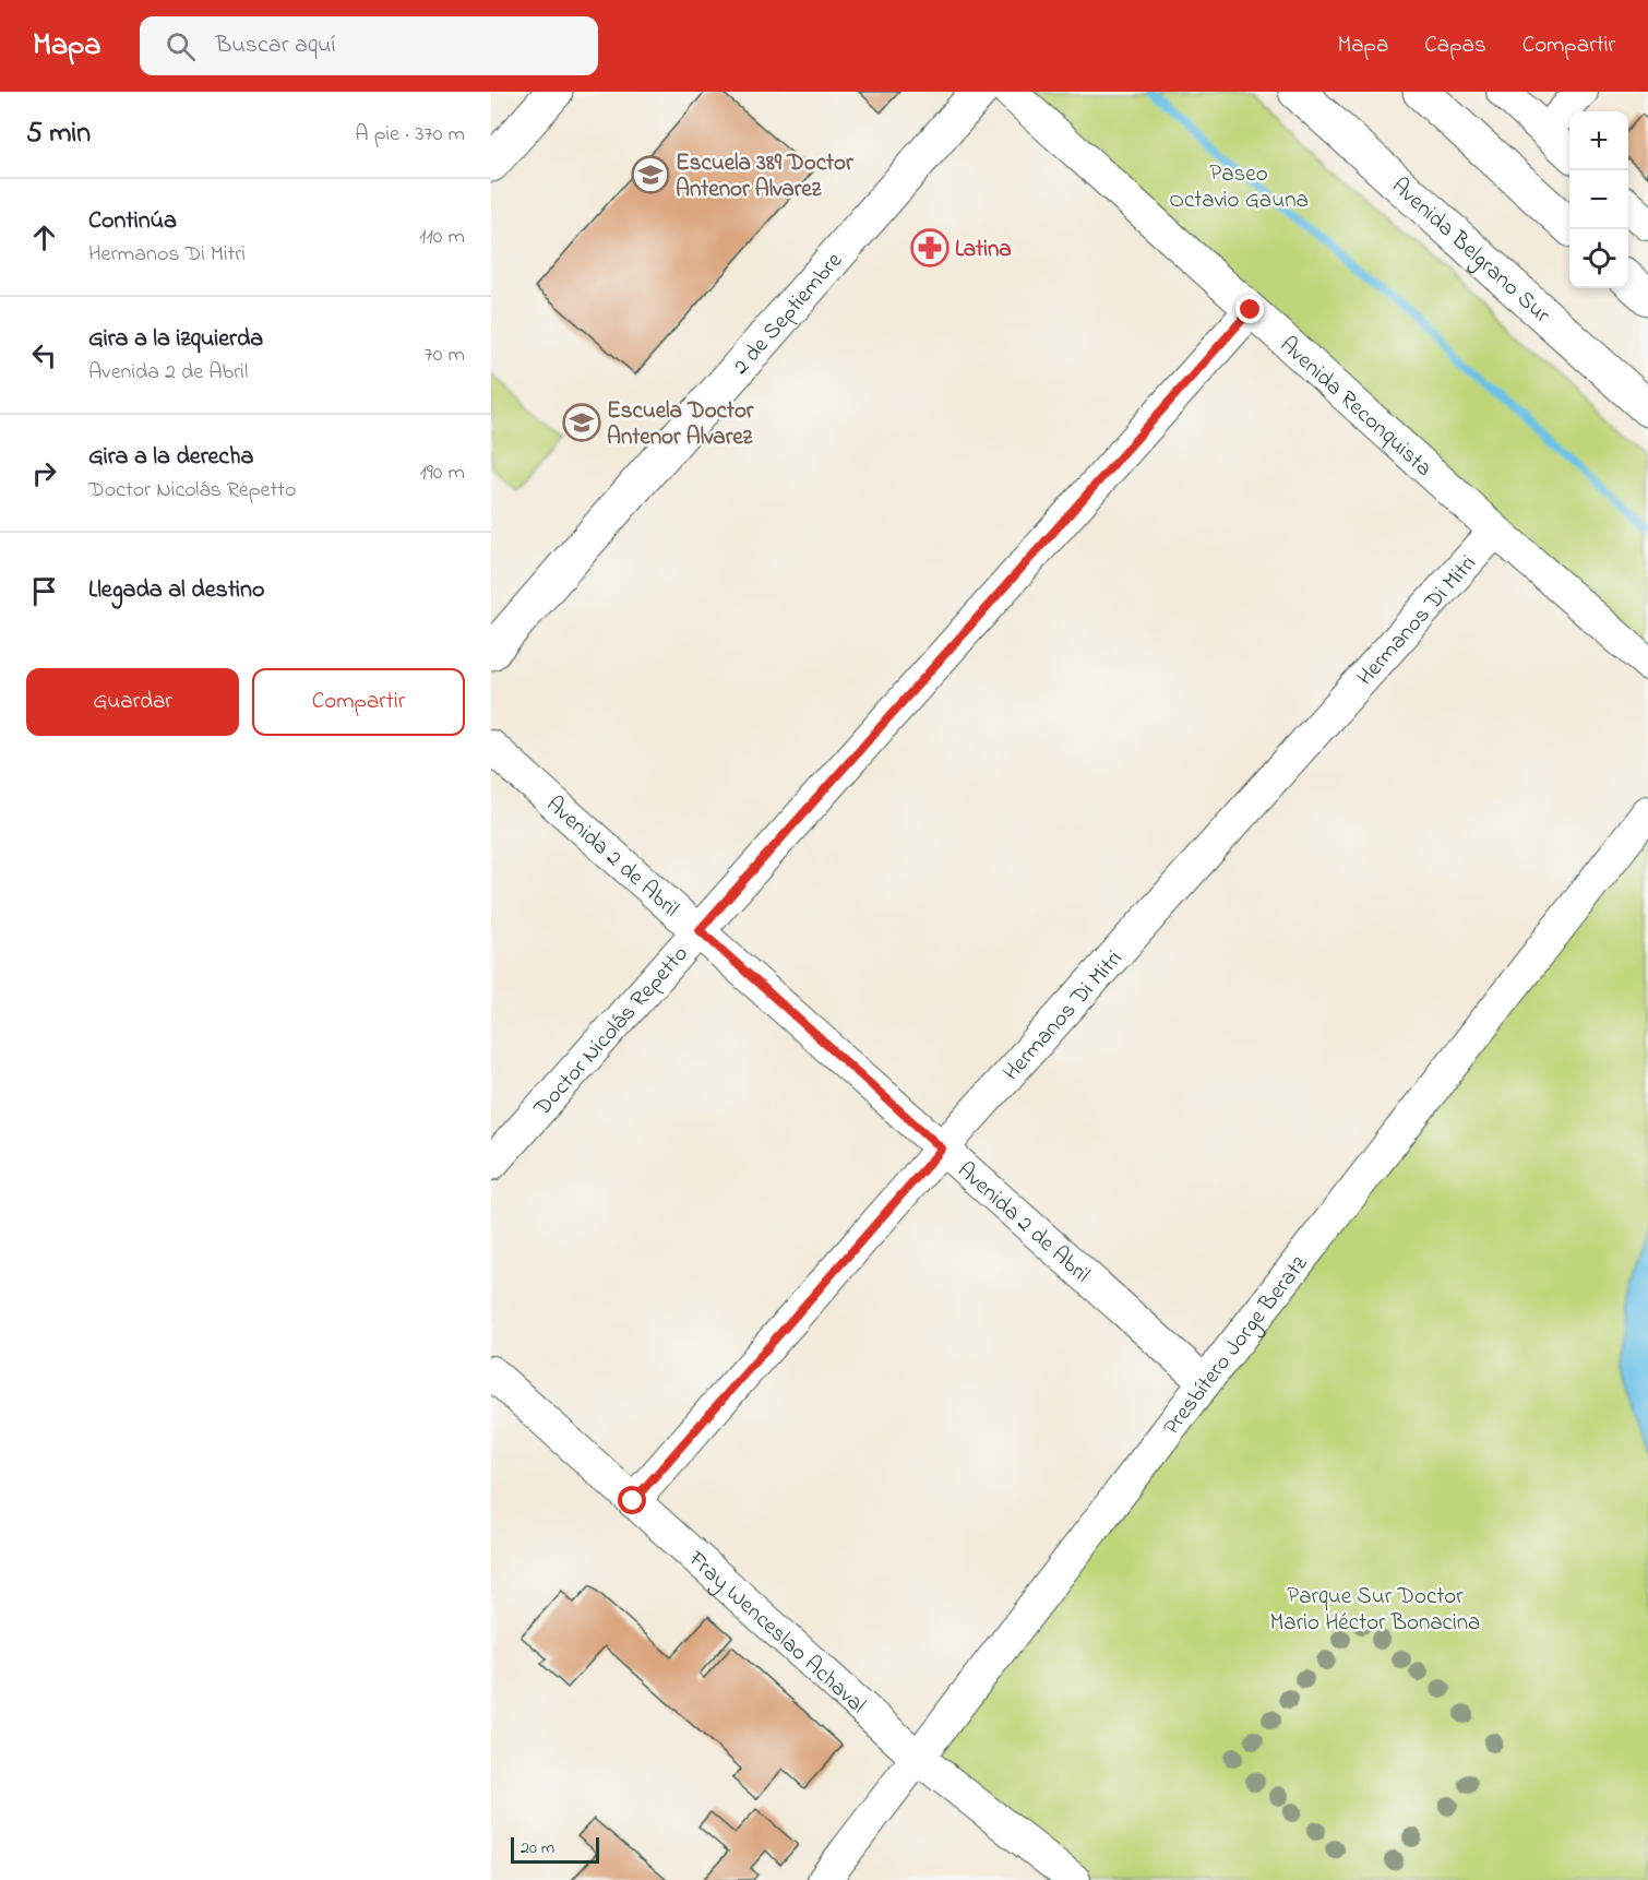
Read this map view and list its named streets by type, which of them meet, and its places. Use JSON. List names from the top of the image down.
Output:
{
  "streets": {
    "main road": ["Avenida Belgrano Sur", "2 de Septiembre"],
    "street": [
      "Avenida Reconquista",
      "Hermanos Di Mitri",
      "Avenida 2 de Abril",
      "Doctor Nicolás Repetto",
      "Presbítero Jorge Beratz",
      "Fray Wenceslao Achaval"
    ]
  },
  "crossings": [
    ["Avenida Reconquista", "Hermanos Di Mitri"],
    ["Avenida Reconquista", "Doctor Nicolás Repetto"],
    ["Hermanos Di Mitri", "Avenida 2 de Abril"],
    ["Hermanos Di Mitri", "Fray Wenceslao Achaval"],
    ["Avenida 2 de Abril", "Doctor Nicolás Repetto"],
    ["Avenida 2 de Abril", "Presbítero Jorge Beratz"],
    ["Presbítero Jorge Beratz", "Fray Wenceslao Achaval"]
  ],
  "parks": ["Paseo Octavio Gauna", "Parque Sur Doctor Mario Héctor Bonacina"],
  "places": {
    "school or university": ["Escuela 389 Doctor Antenor Alvarez", "Escuela Doctor Antenor Alvarez"],
    "pharmacy": ["Latina"]
  },
  "scale_bar": "20 m",
  "page": {
    "header": "Mapa",
    "search": "Buscar aquí",
    "nav": ["Mapa", "Capas", "Compartir"],
    "heading": ["5 min", "A pie · 370 m"],
    "map_buttons": ["+", "−"],
    "list": [
      ["Continúa", "Hermanos Di Mitri", "110 m"],
      ["Gira a la izquierda", "Avenida 2 de Abril", "70 m"],
      ["Gira a la derecha", "Doctor Nicolás Repetto", "190 m"],
      "Llegada al destino"
    ],
    "buttons": ["Guardar", "Compartir"],
    "scale": "20 m"
  }
}
